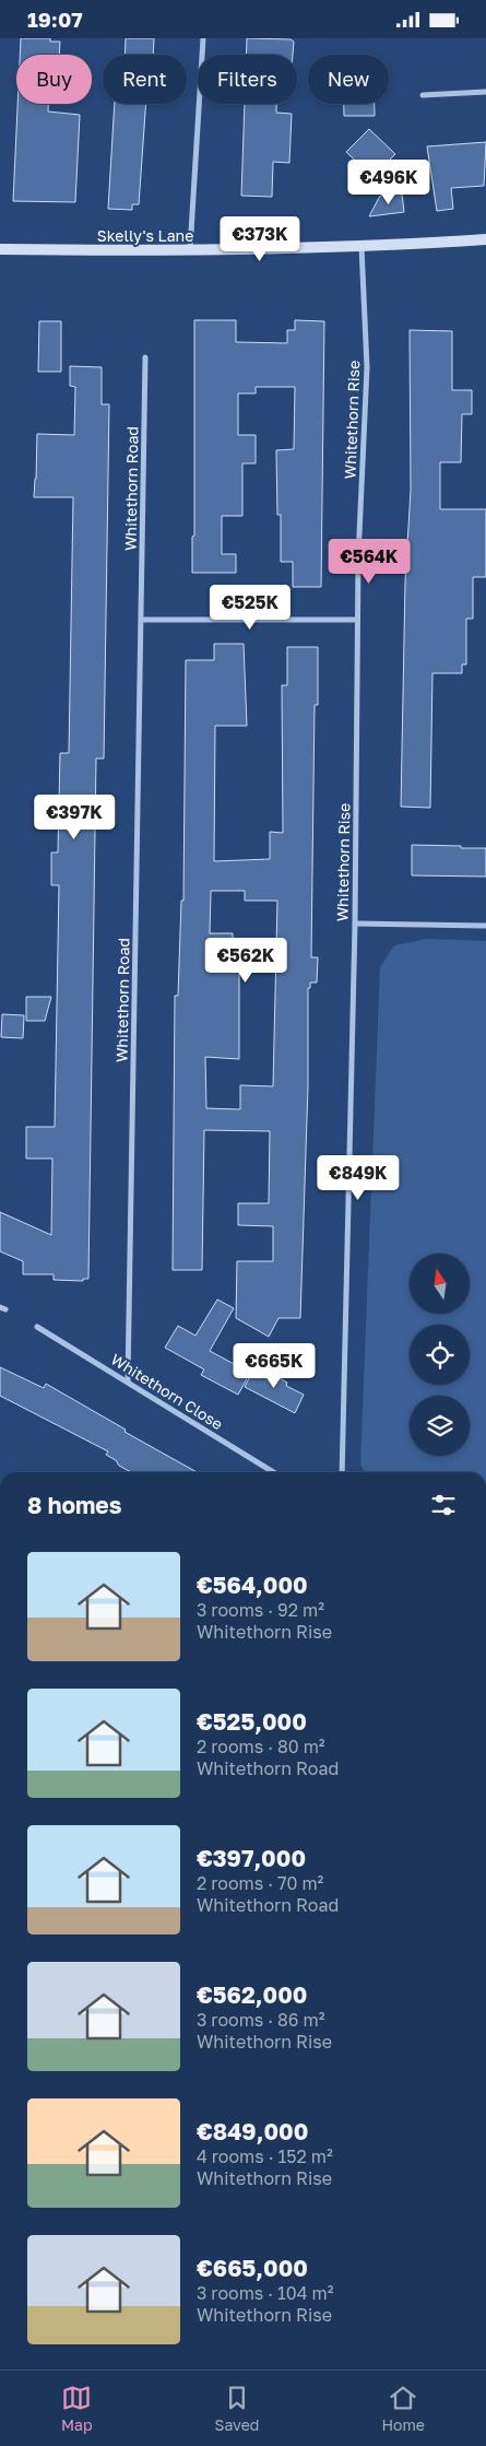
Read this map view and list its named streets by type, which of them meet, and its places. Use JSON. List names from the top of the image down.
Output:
{
  "streets": {
    "street": [
      "Skelly's Lane",
      "Whitethorn Rise",
      "Whitethorn Road",
      "Whitethorn Close"
    ]
  },
  "crossings": [
    ["Skelly's Lane", "Whitethorn Rise"],
    ["Whitethorn Road", "Whitethorn Close"]
  ],
  "north": "top",
  "page": {
    "status": "19:07",
    "chip": [
      "Buy",
      "Rent",
      "Filters",
      "New"
    ],
    "price": [
      "€496K",
      "€373K",
      "€564K",
      "€525K",
      "€397K",
      "€562K",
      "€849K",
      "€665K"
    ],
    "heading": "8 homes",
    "list": [
      {
        "name": "€564,000",
        "note": "3 rooms · 92 m² · Whitethorn Rise"
      },
      {
        "name": "€525,000",
        "note": "2 rooms · 80 m² · Whitethorn Road"
      },
      {
        "name": "€397,000",
        "note": "2 rooms · 70 m² · Whitethorn Road"
      },
      {
        "name": "€562,000",
        "note": "3 rooms · 86 m² · Whitethorn Rise"
      },
      {
        "name": "€849,000",
        "note": "4 rooms · 152 m² · Whitethorn Rise"
      },
      {
        "name": "€665,000",
        "note": "3 rooms · 104 m² · Whitethorn Rise"
      }
    ],
    "tabs": ["Map", "Saved", "Home"]
  }
}
